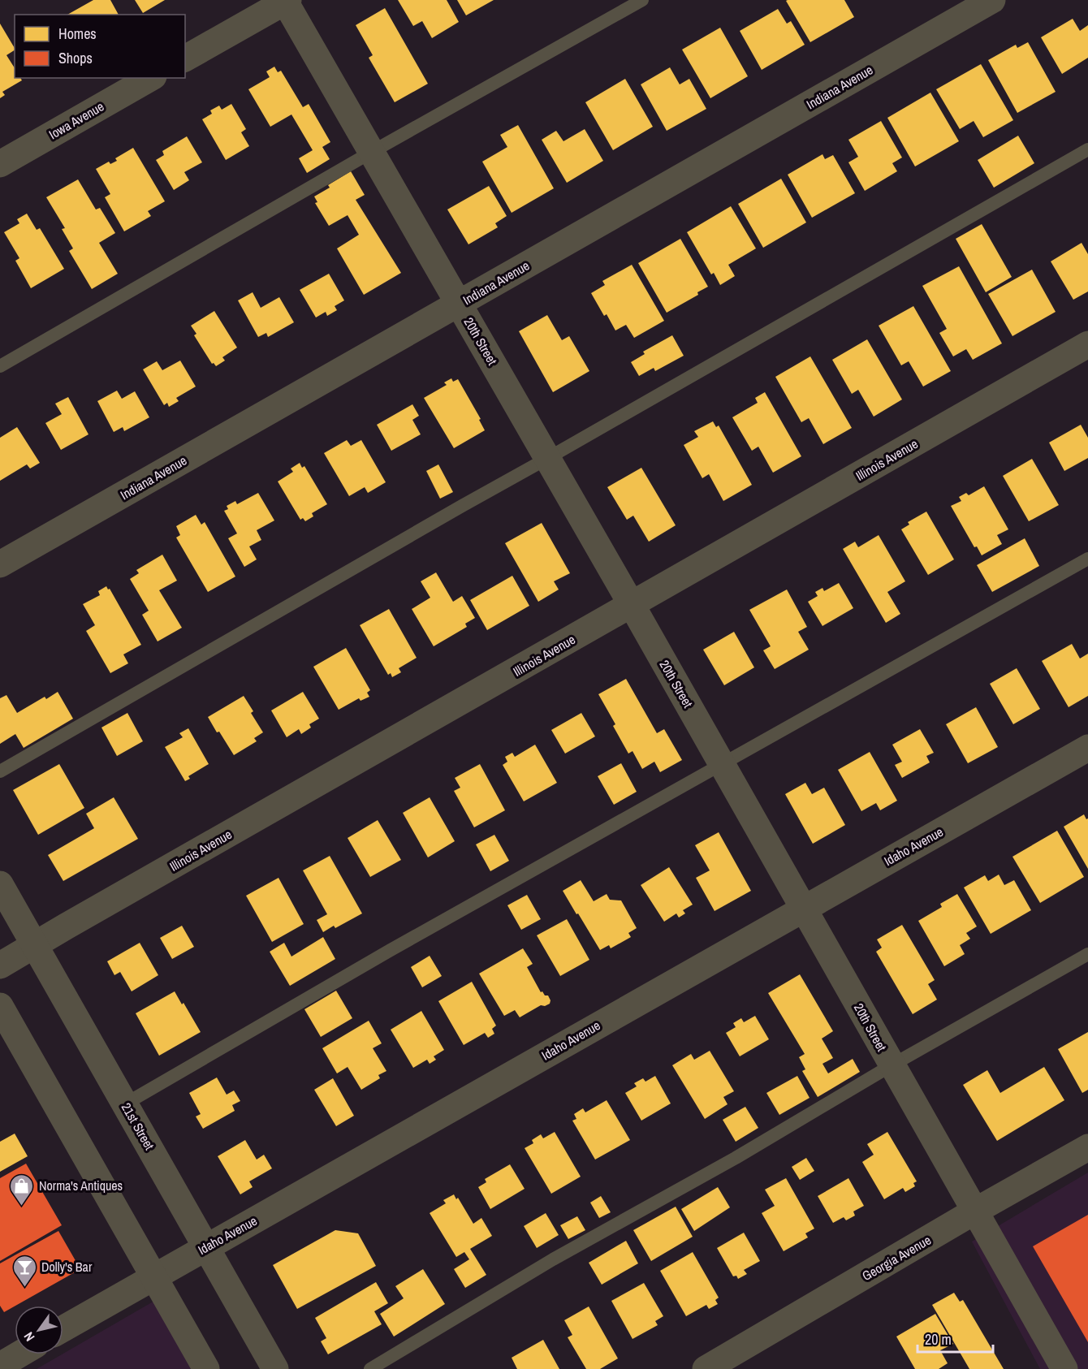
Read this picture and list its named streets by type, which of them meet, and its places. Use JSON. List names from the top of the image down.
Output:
{
  "streets": {
    "street": [
      "Indiana Avenue",
      "Iowa Avenue",
      "20th Street",
      "Illinois Avenue",
      "Idaho Avenue",
      "21st Street",
      "Georgia Avenue"
    ]
  },
  "crossings": [
    ["Indiana Avenue", "20th Street"],
    ["20th Street", "Illinois Avenue"],
    ["20th Street", "Idaho Avenue"],
    ["20th Street", "Georgia Avenue"],
    ["Illinois Avenue", "21st Street"],
    ["Idaho Avenue", "21st Street"]
  ],
  "places": {
    "shop": ["Norma's Antiques"],
    "bar": ["Dolly's Bar"]
  },
  "legend": ["Homes", "Shops"],
  "scale_bar": "20 m",
  "north": "bottom left"
}
